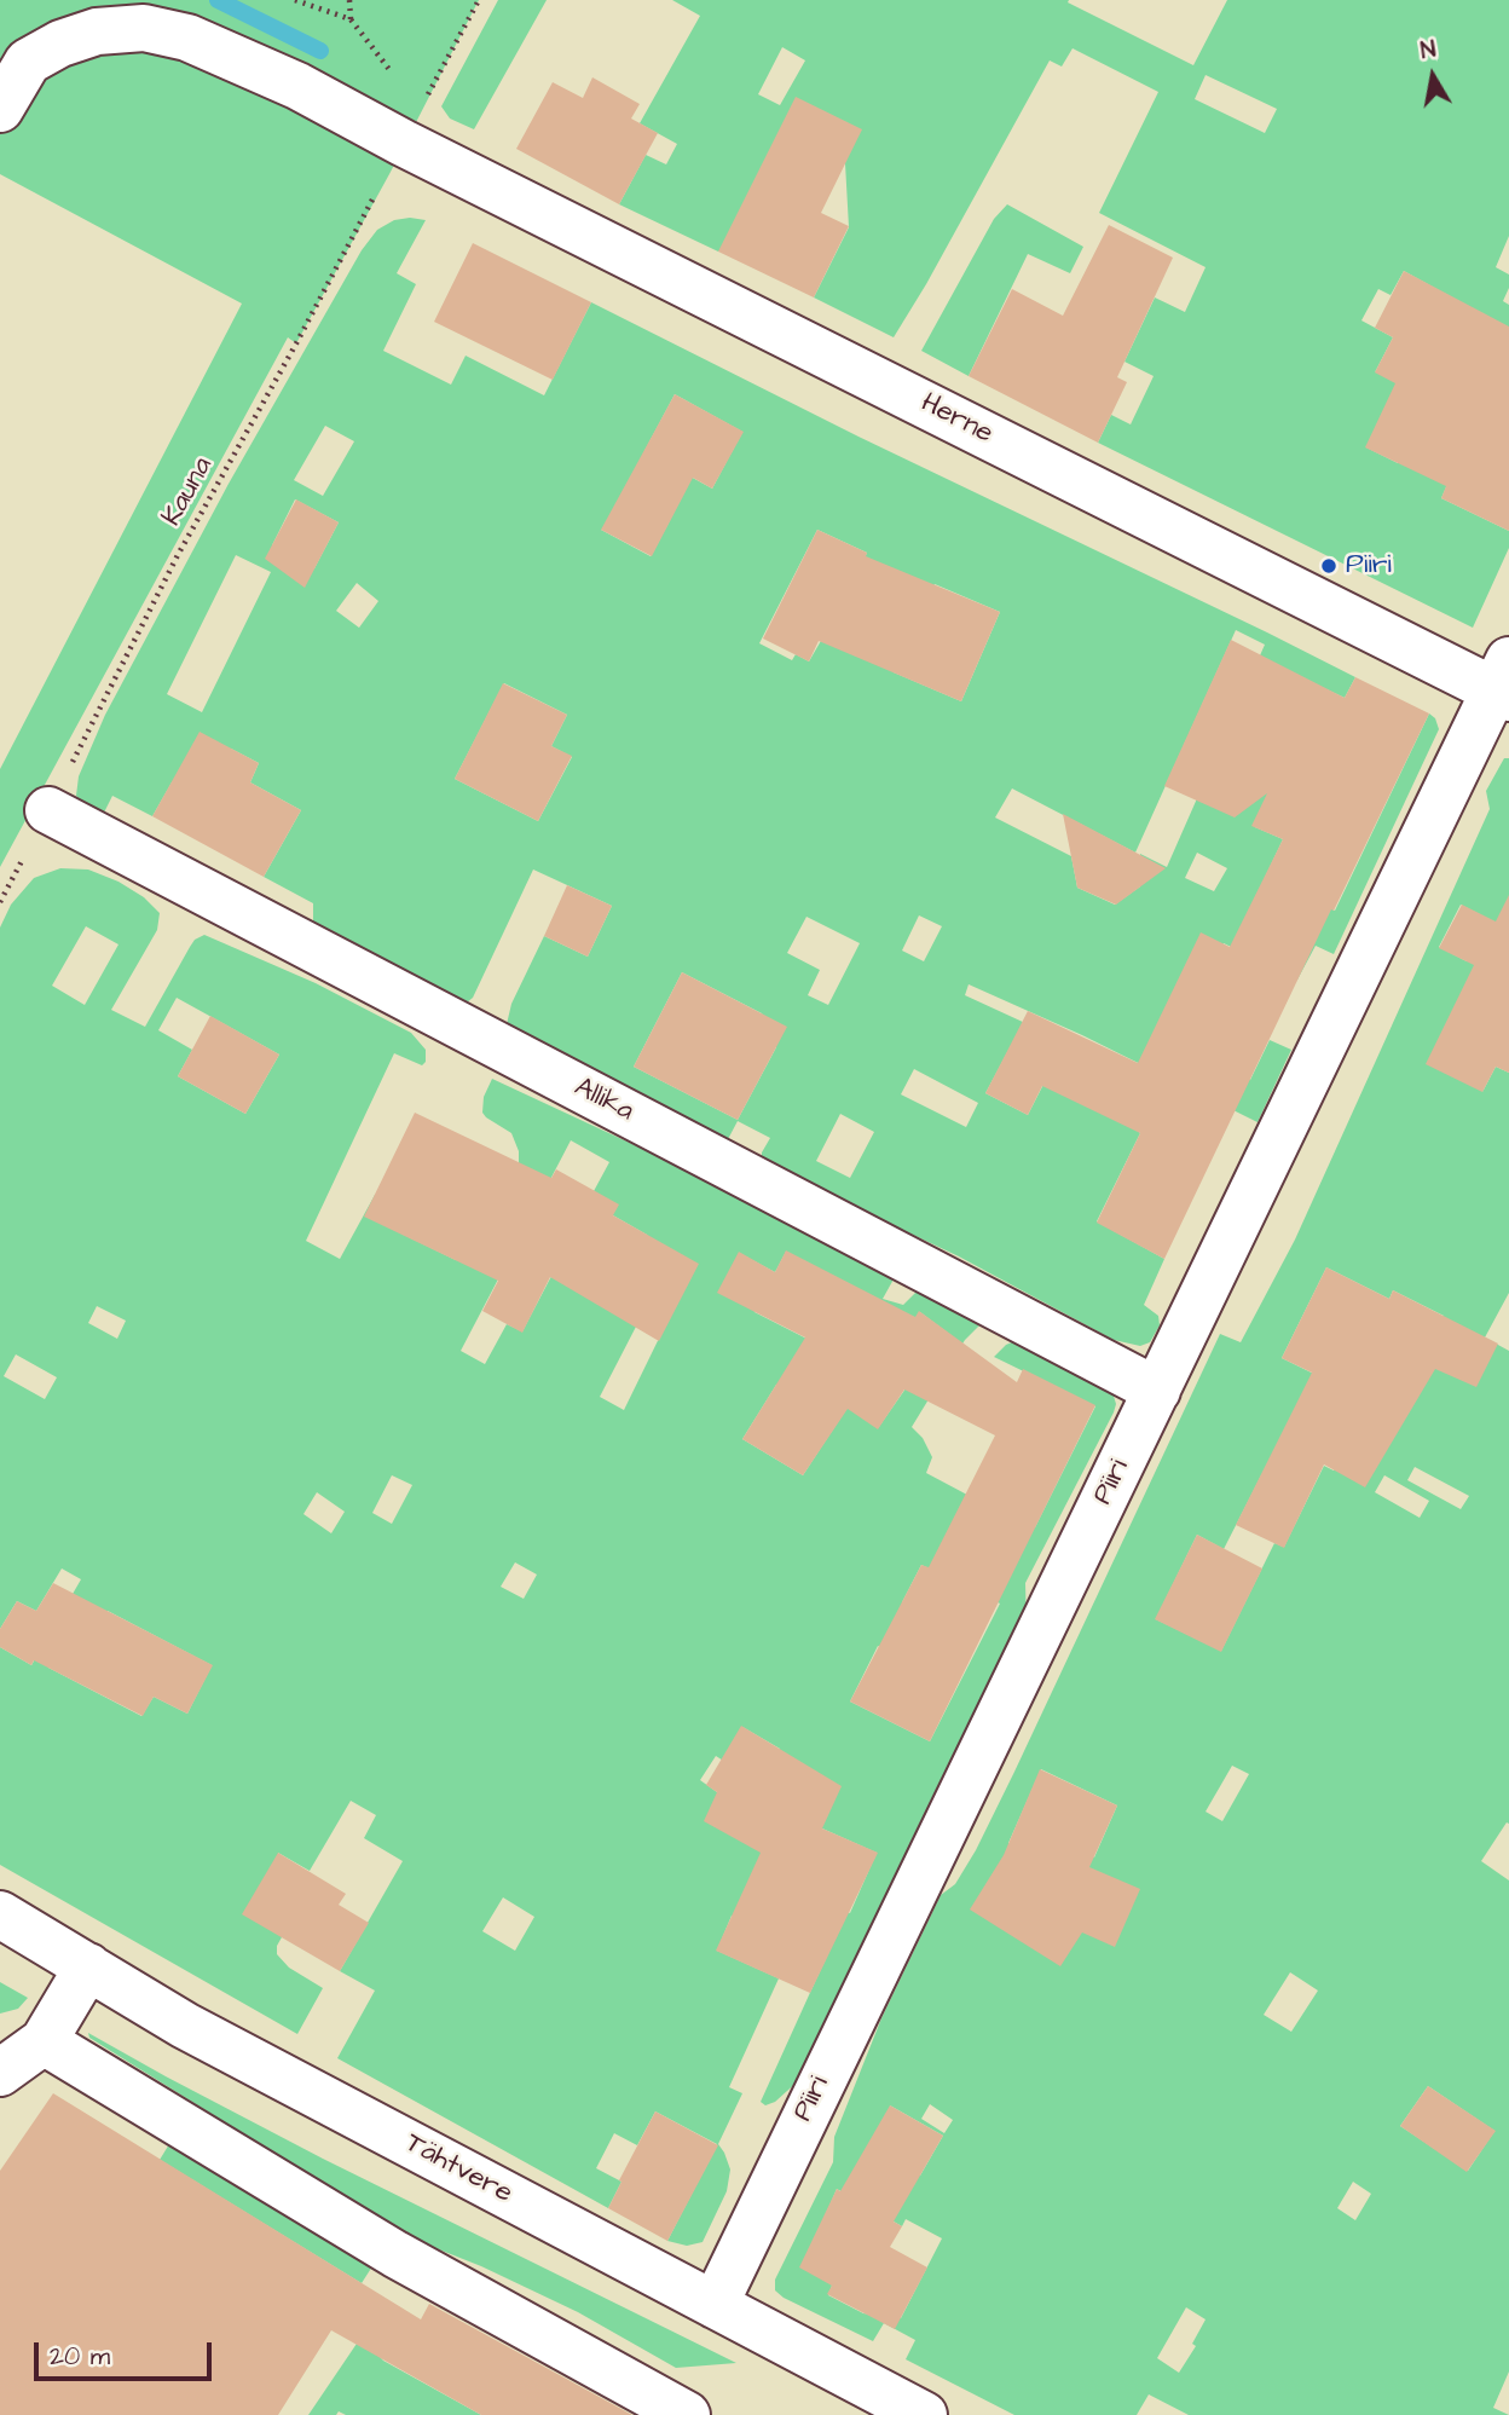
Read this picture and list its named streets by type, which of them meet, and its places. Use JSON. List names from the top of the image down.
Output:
{
  "streets": {
    "street": [
      "Herne",
      "Allika",
      "Piiri",
      "Tähtvere"
    ],
    "path": ["Kauna"]
  },
  "crossings": [
    ["Herne", "Piiri"],
    ["Kauna", "Allika"],
    ["Allika", "Piiri"],
    ["Piiri", "Tähtvere"]
  ],
  "places": ["Piiri"],
  "scale_bar": "20 m",
  "north": "top"
}
